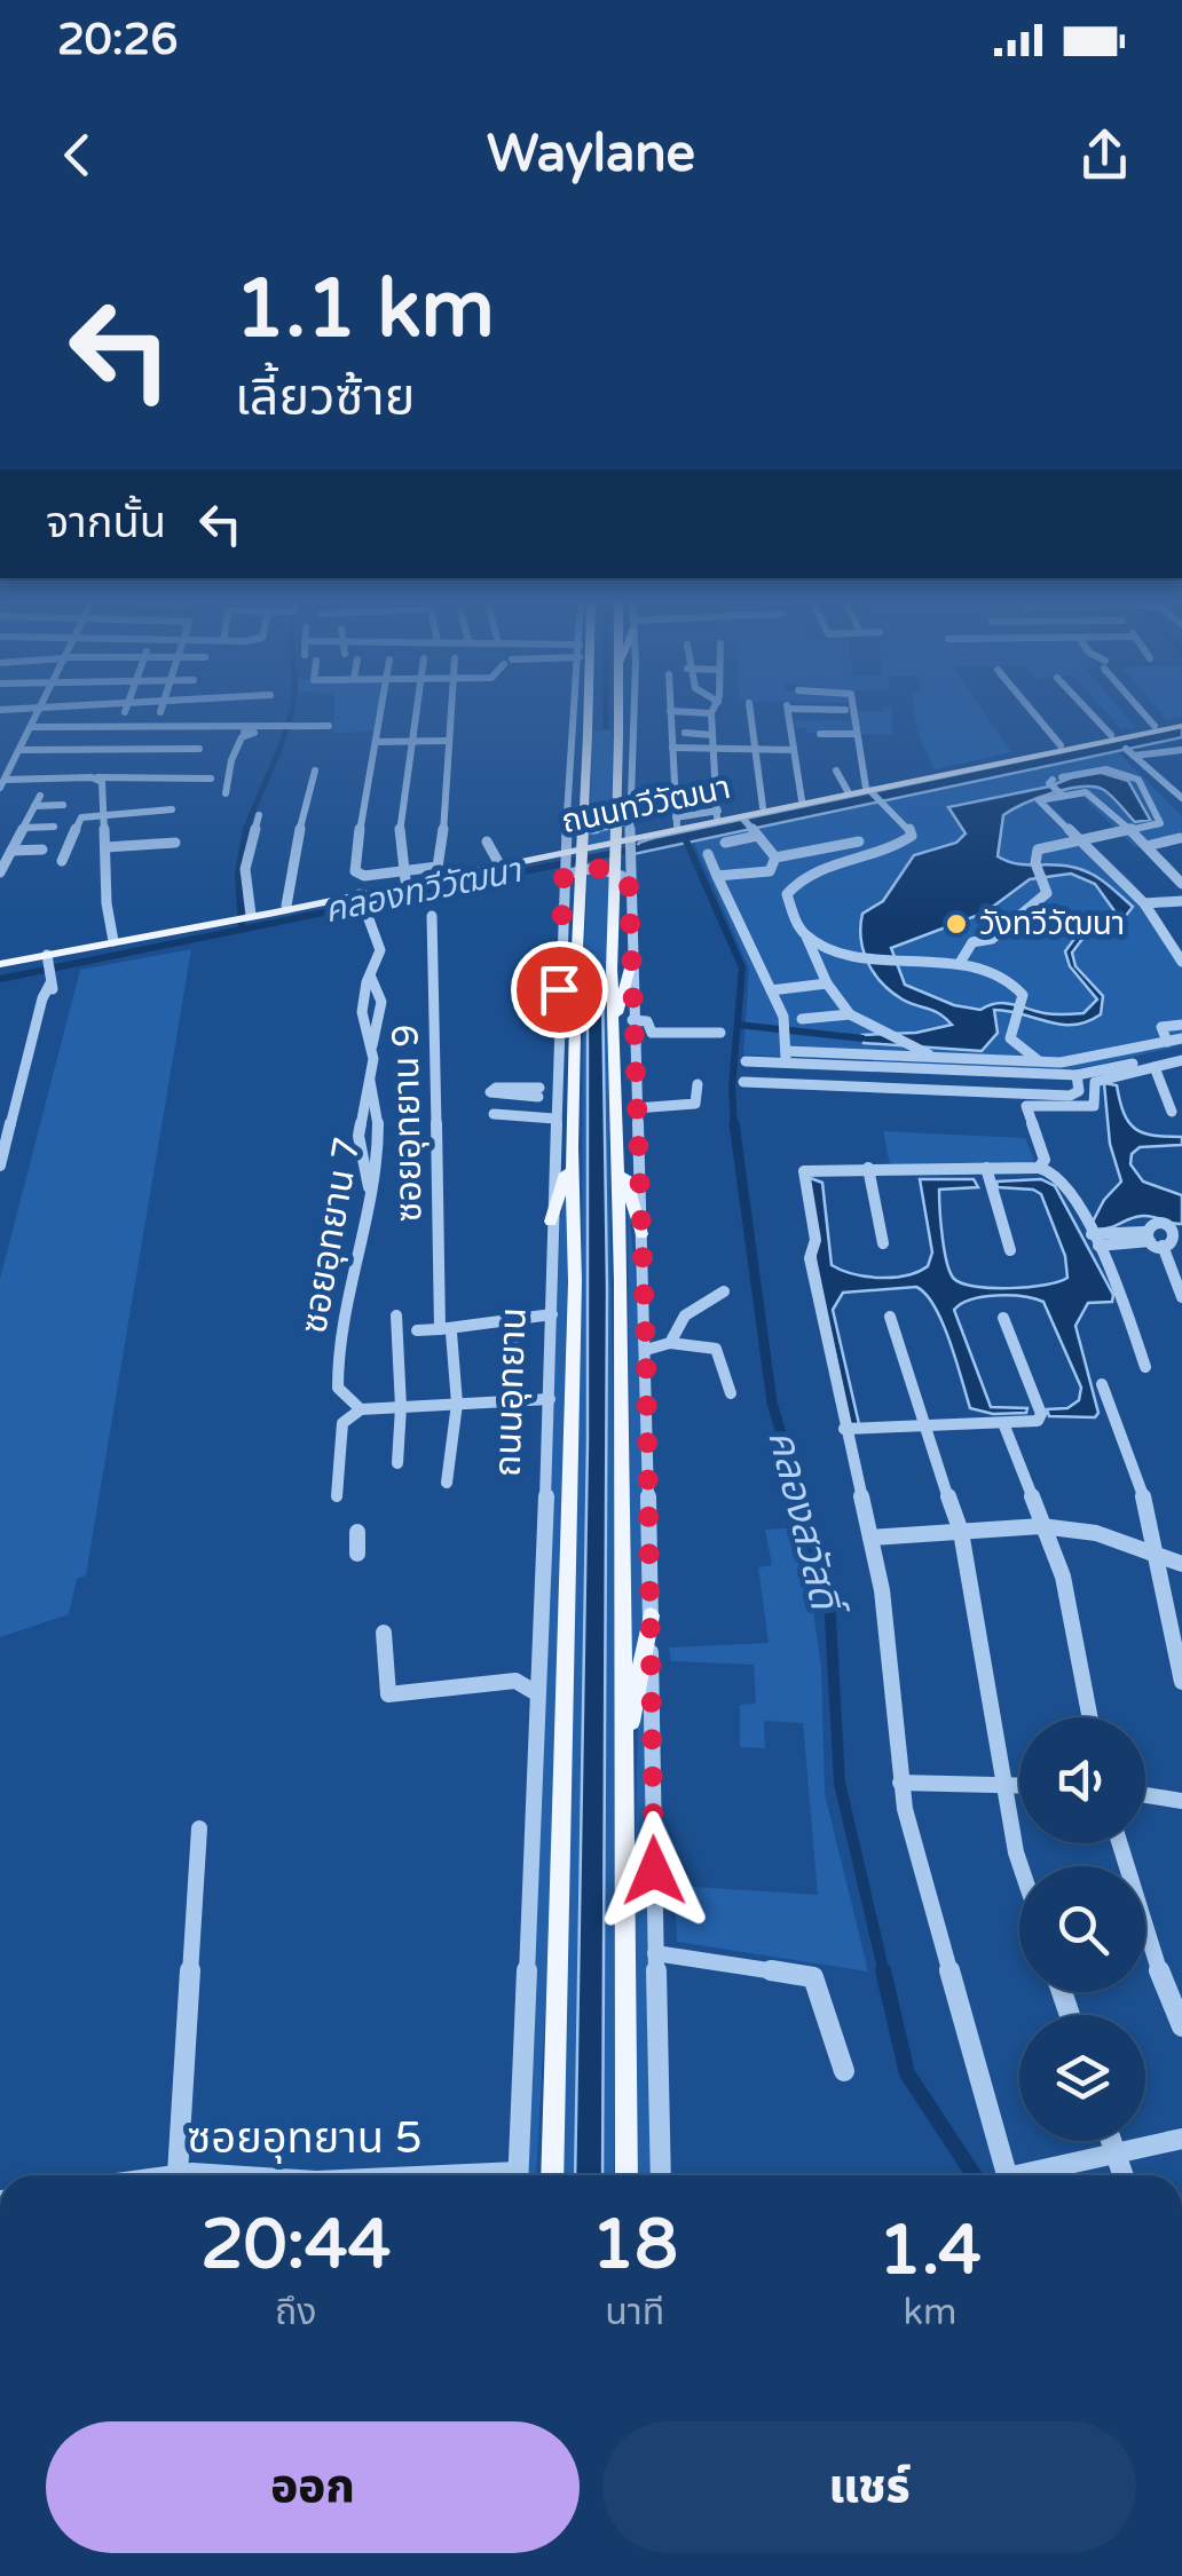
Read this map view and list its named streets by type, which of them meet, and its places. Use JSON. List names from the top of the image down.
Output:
{
  "streets": {
    "main road": ["ถนนทวีวัฒนา", "ถนนอุทยาน"],
    "street": ["ซอยอุทยาน 9", "ซอยอุทยาน 7", "ซอยอุทยาน 5"]
  },
  "crossings": [
    ["ถนนทวีวัฒนา", "ถนนอุทยาน"]
  ],
  "water": ["คลองทวีวัฒนา", "คลองสวัสดิ์"],
  "places": ["วังทวีวัฒนา"],
  "page": {
    "status": "20:26",
    "header": "Waylane",
    "turn": ["1.1 km", "เลี้ยวซ้าย"],
    "then": "จากนั้น",
    "eta": [
      "20:44",
      "ถึง",
      "18",
      "นาที",
      "1.4",
      "km"
    ],
    "buttons": ["ออก", "แชร์"]
  }
}
